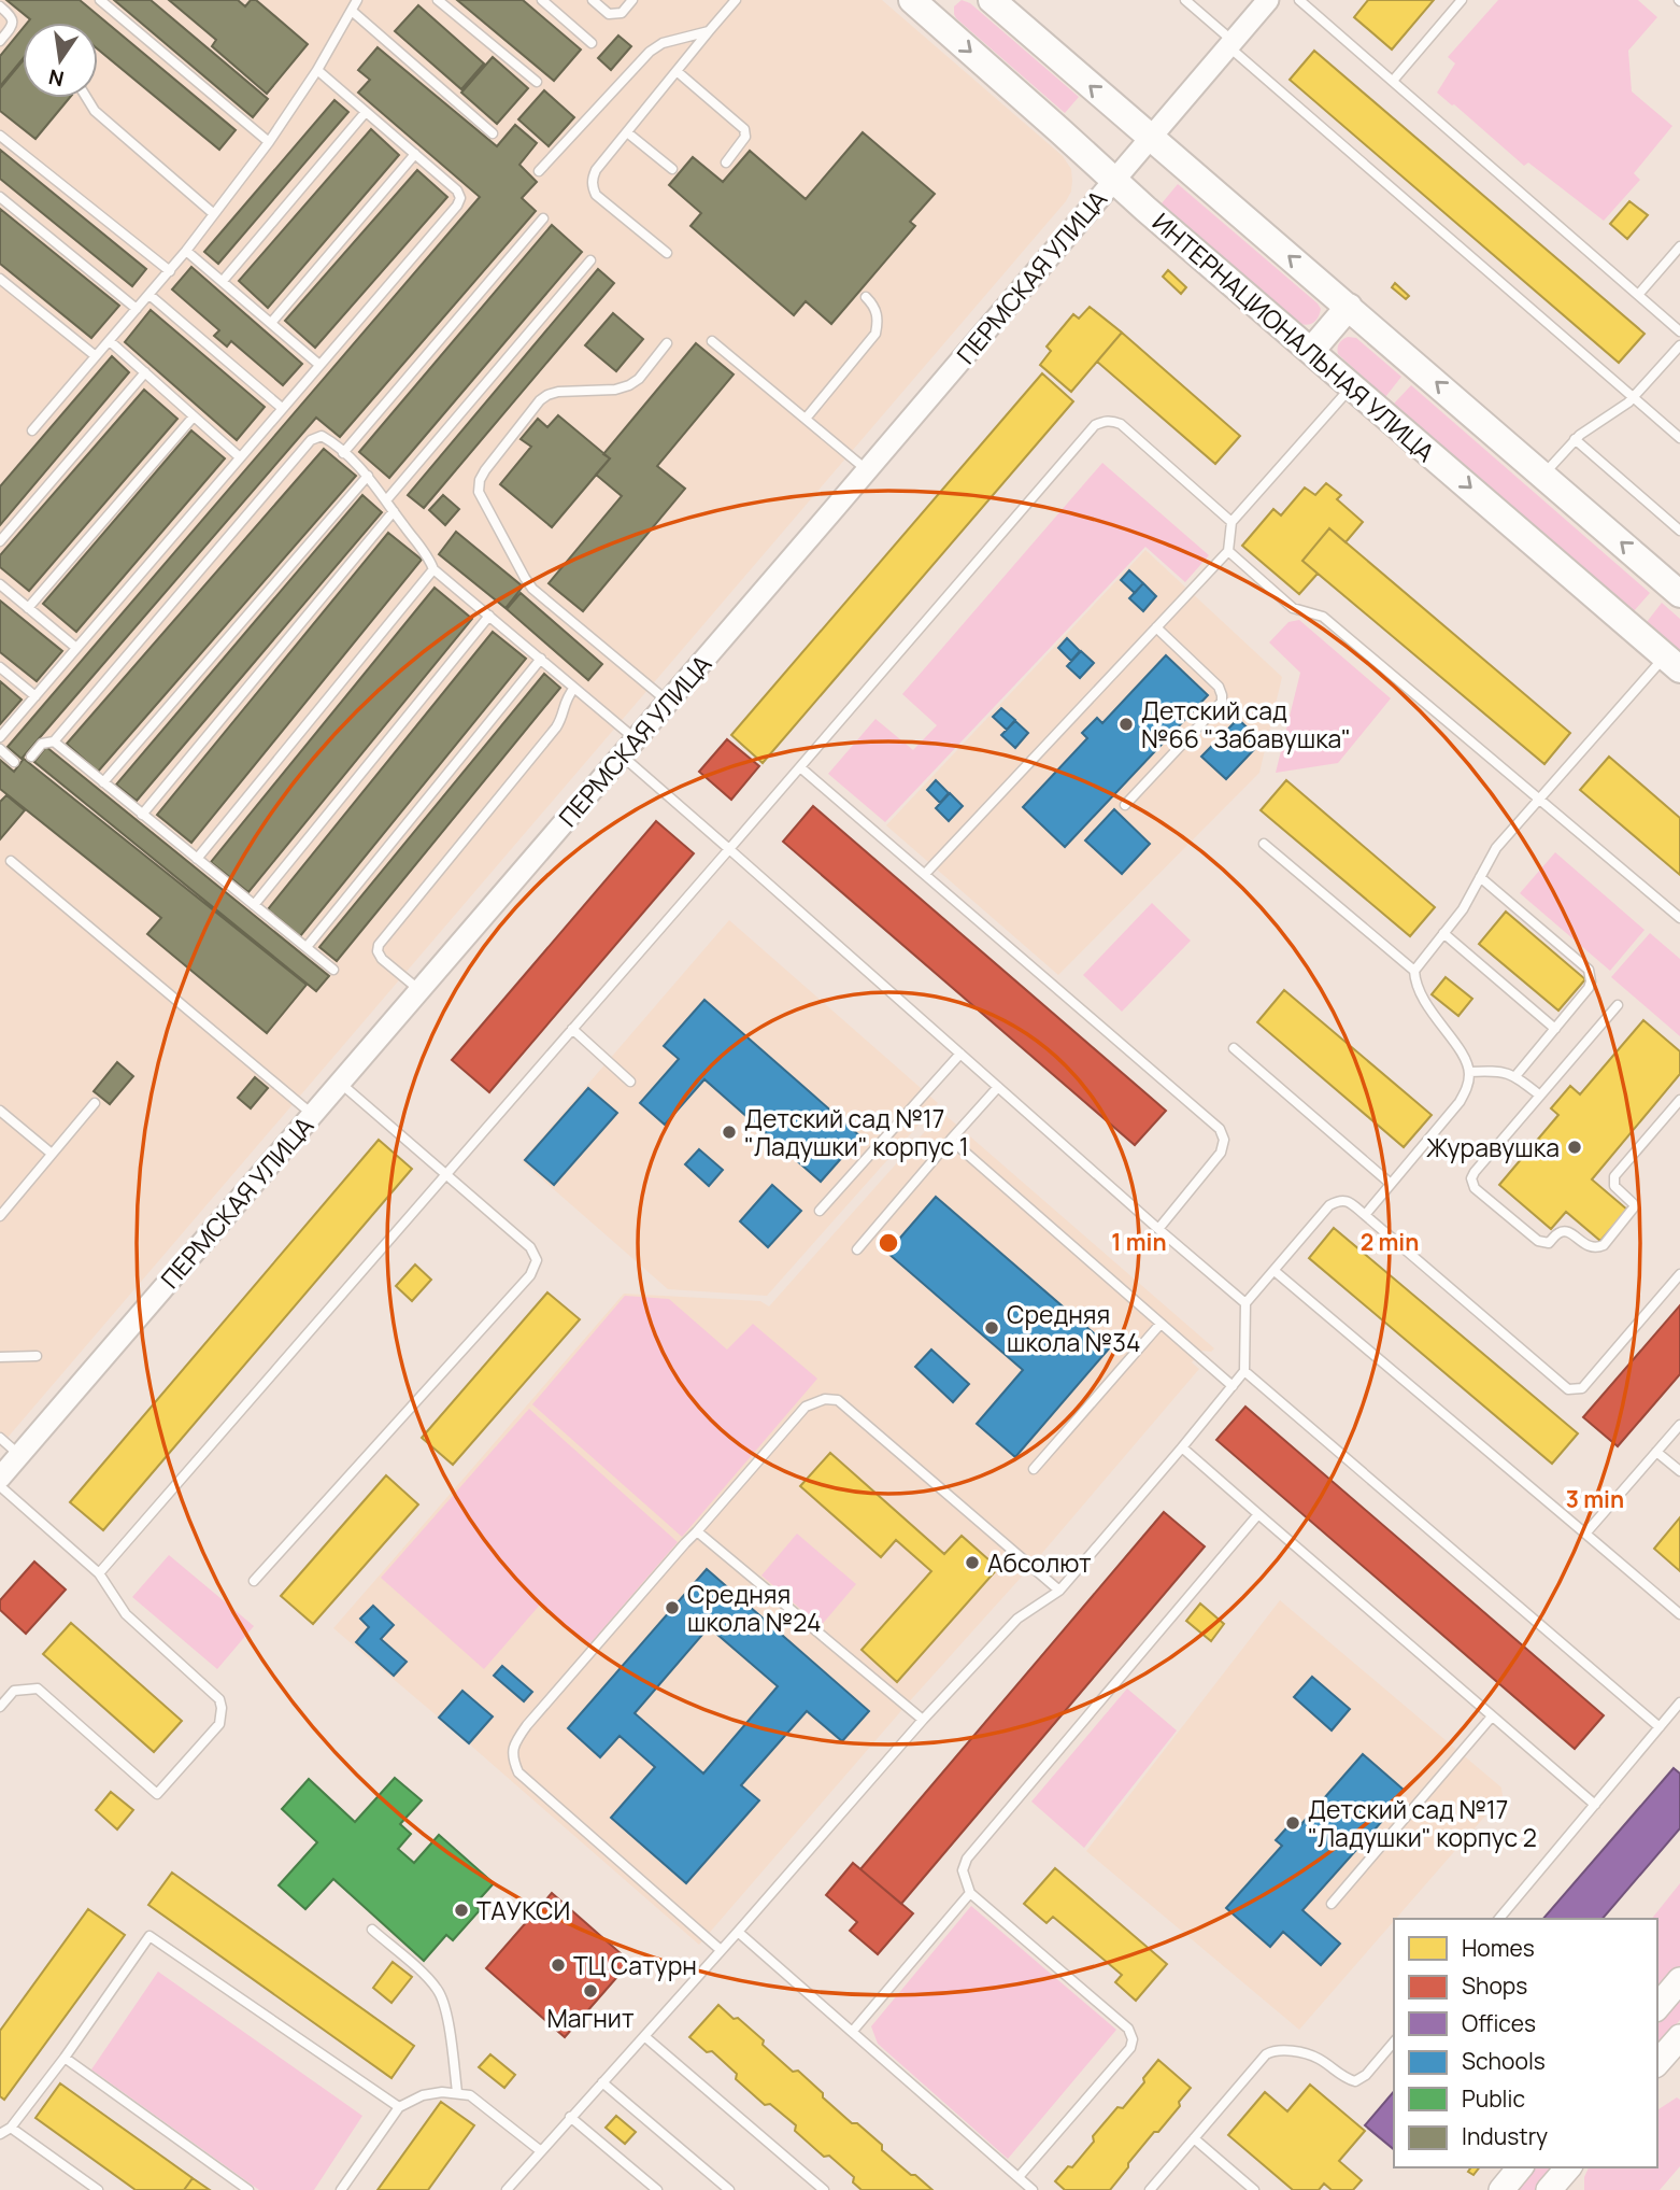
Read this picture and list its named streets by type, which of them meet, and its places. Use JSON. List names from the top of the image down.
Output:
{
  "streets": {
    "main road": ["ИНТЕРНАЦИОНАЛЬНАЯ УЛИЦА"],
    "street": ["ПЕРМСКАЯ УЛИЦА"]
  },
  "crossings": [
    ["ПЕРМСКАЯ УЛИЦА", "ИНТЕРНАЦИОНАЛЬНАЯ УЛИЦА"]
  ],
  "places": [
    "Детский сад №66 \"Забавушка\"",
    "Детский сад №17 \"Ладушки\" корпус 1",
    "Журавушка",
    "Средняя школа №34",
    "Абсолют",
    "Средняя школа №24",
    "Детский сад №17 \"Ладушки\" корпус 2",
    "ТАУКСИ",
    "ТЦ Сатурн",
    "Магнит"
  ],
  "legend": [
    "Homes",
    "Shops",
    "Offices",
    "Schools",
    "Public",
    "Industry"
  ],
  "north": "bottom",
  "rings": ["1 min", "2 min", "3 min"]
}
